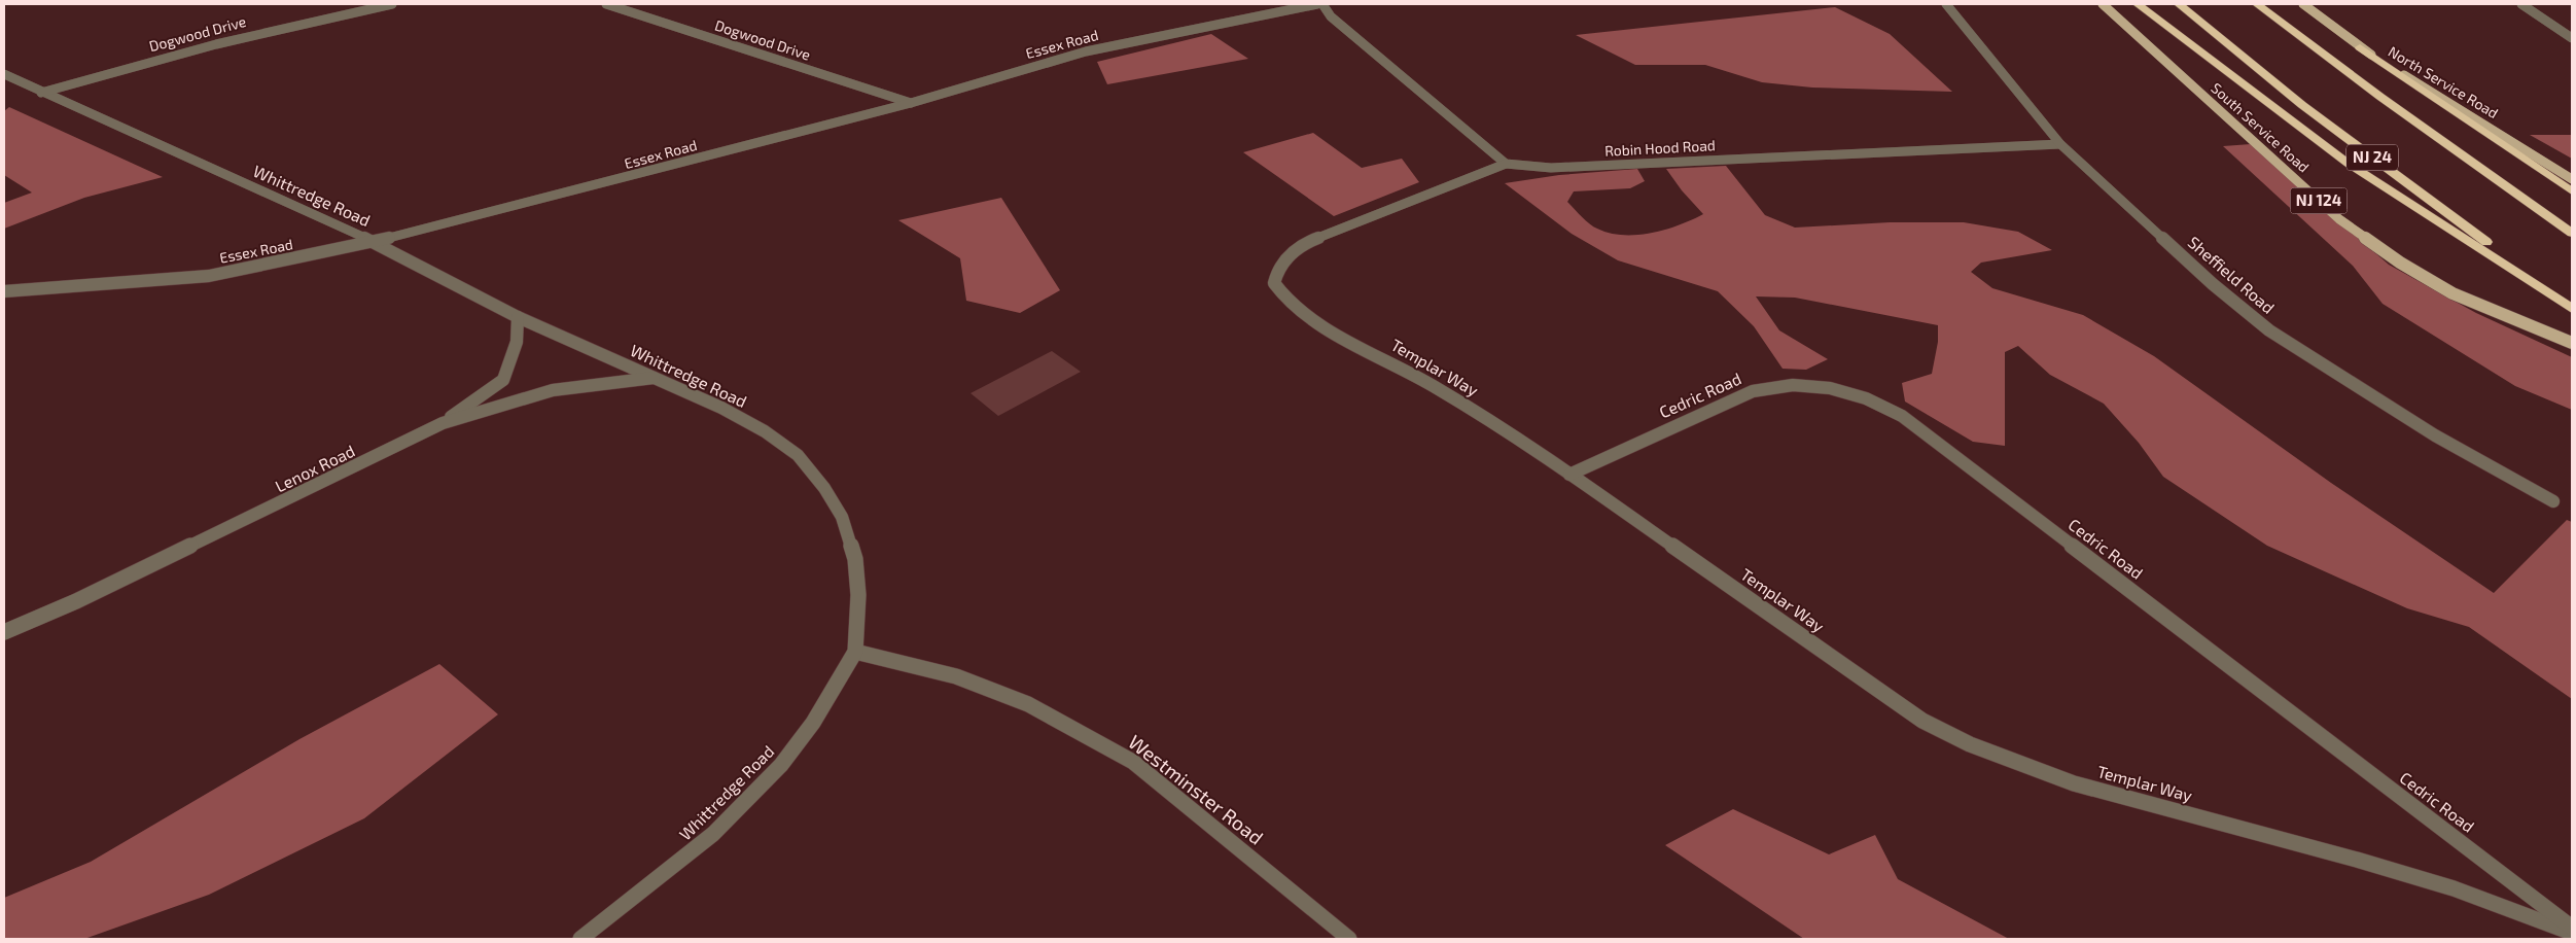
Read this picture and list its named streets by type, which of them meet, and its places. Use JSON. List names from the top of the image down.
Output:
{
  "streets": {
    "highway": ["NJ 24"],
    "main road": ["North Service Road", "South Service Road", "NJ 124"],
    "street": [
      "Dogwood Drive",
      "Essex Road",
      "Robin Hood Road",
      "Whittredge Road",
      "Sheffield Road",
      "Templar Way",
      "Cedric Road",
      "Lenox Road",
      "Westminster Road"
    ]
  },
  "crossings": [
    ["Dogwood Drive", "Essex Road"],
    ["Dogwood Drive", "Whittredge Road"],
    ["Essex Road", "Whittredge Road"],
    ["Robin Hood Road", "Sheffield Road"],
    ["Robin Hood Road", "Templar Way"],
    ["Whittredge Road", "Lenox Road"],
    ["Whittredge Road", "Westminster Road"],
    ["Templar Way", "Cedric Road"]
  ]
}
